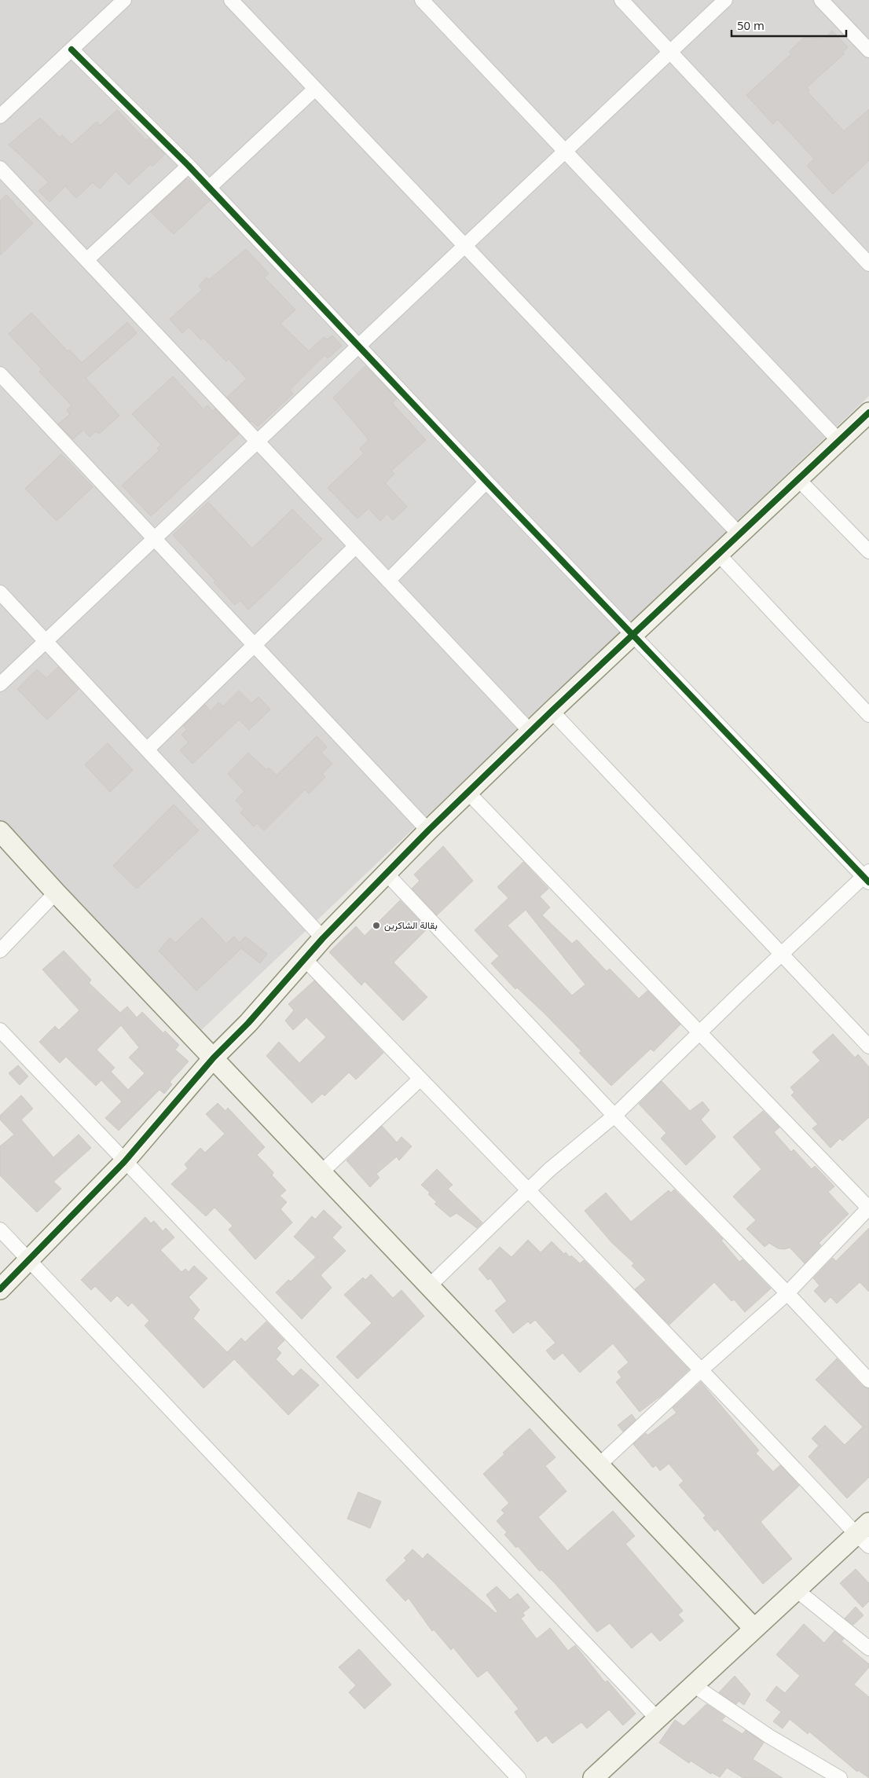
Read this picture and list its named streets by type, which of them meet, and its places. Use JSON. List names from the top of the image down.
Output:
{
  "places": ["بقالة الشاكرين"],
  "scale_bar": "50 m"
}
